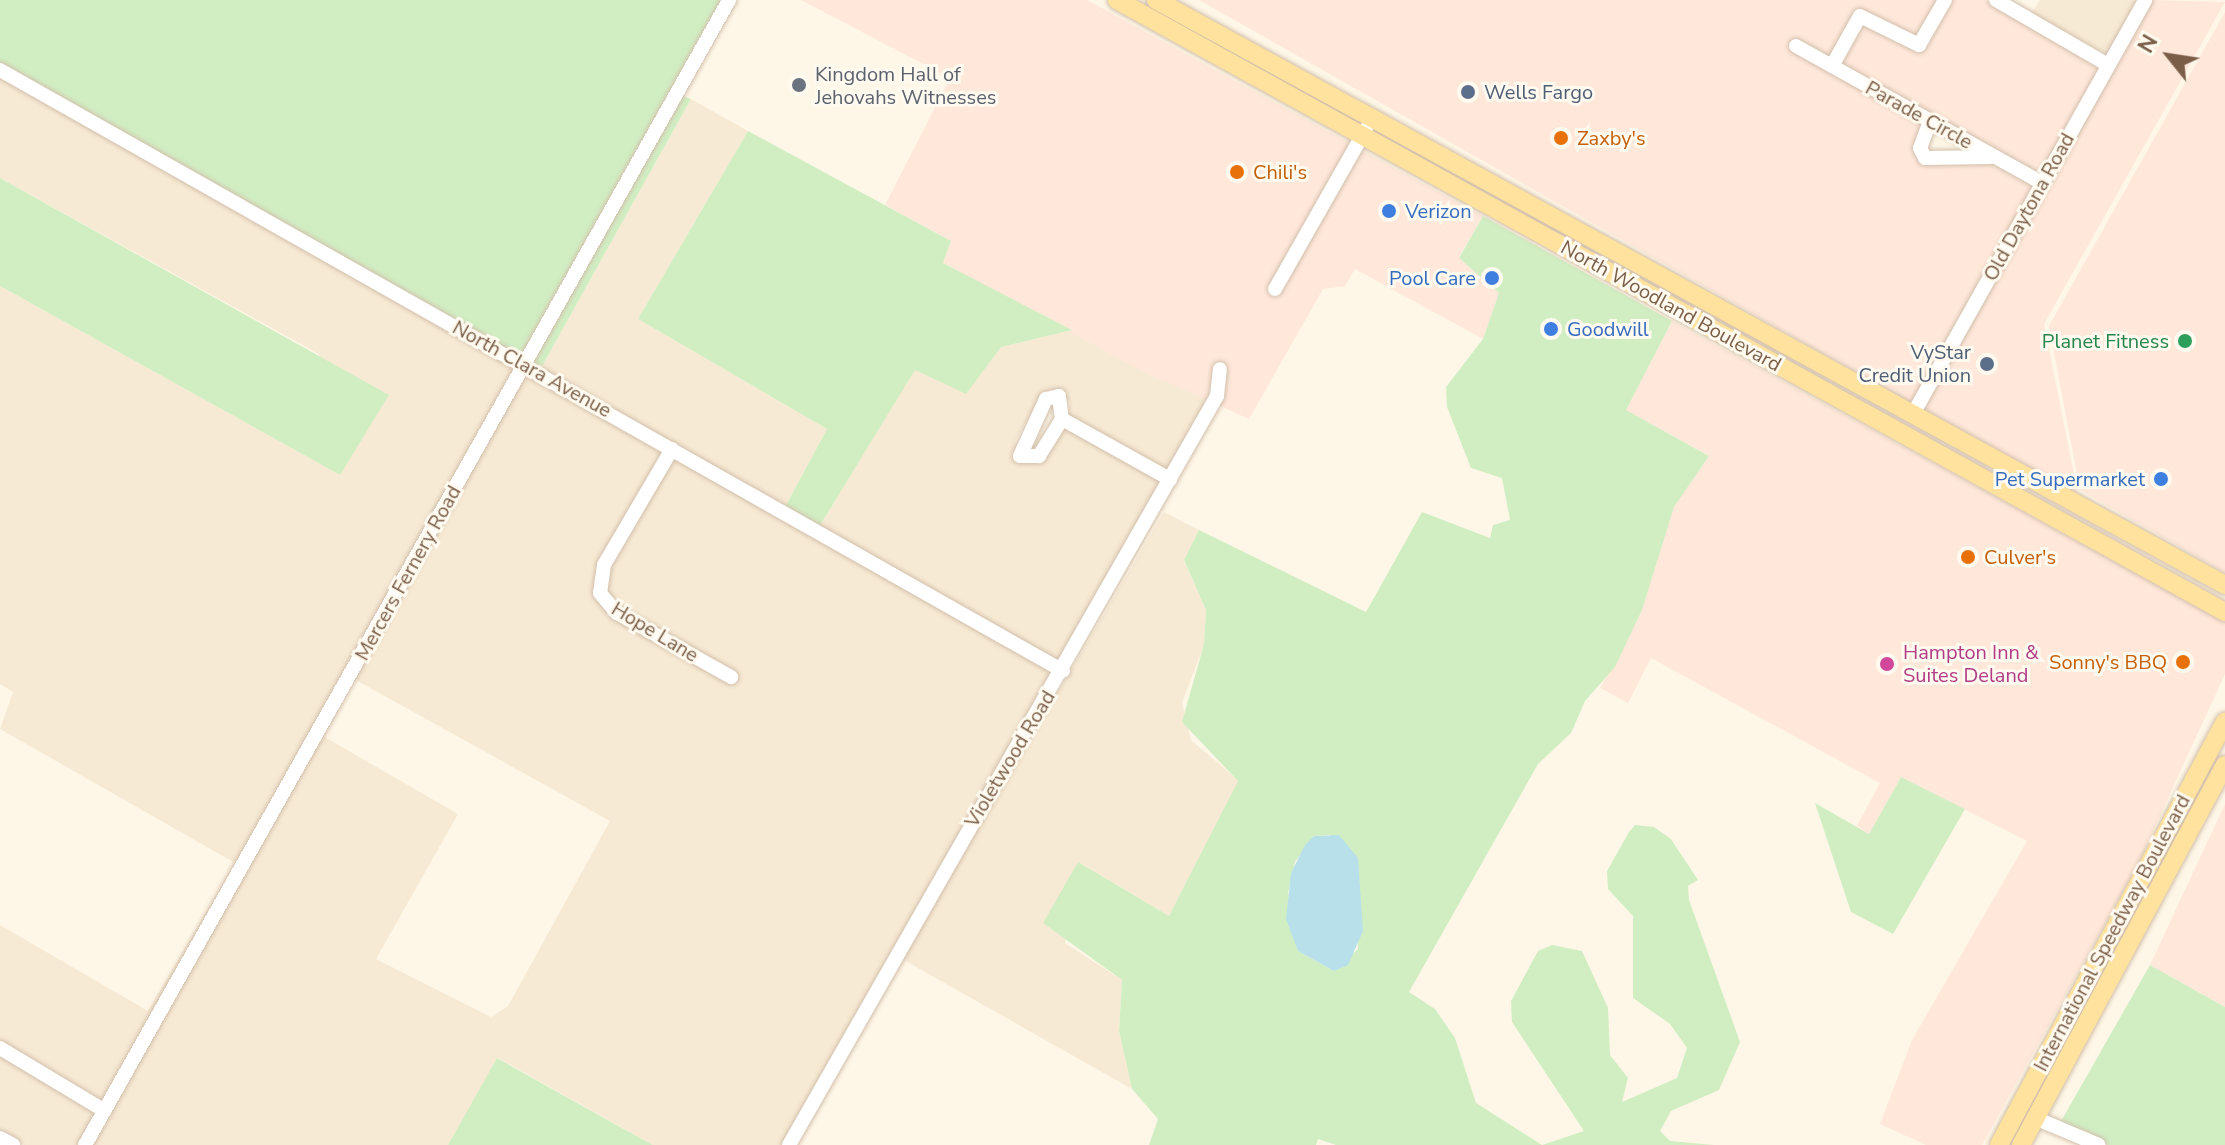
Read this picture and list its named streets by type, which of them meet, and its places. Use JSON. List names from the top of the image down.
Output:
{
  "streets": {
    "main road": ["North Woodland Boulevard", "International Speedway Boulevard"],
    "street": [
      "Parade Circle",
      "Old Daytona Road",
      "North Clara Avenue",
      "Mercers Fernery Road",
      "Hope Lane",
      "Violetwood Road"
    ]
  },
  "crossings": [
    ["Parade Circle", "Old Daytona Road"],
    ["Old Daytona Road", "North Woodland Boulevard"],
    ["North Clara Avenue", "Mercers Fernery Road"],
    ["North Clara Avenue", "Hope Lane"],
    ["North Clara Avenue", "Violetwood Road"]
  ],
  "places": [
    "Kingdom Hall of Jehovahs Witnesses",
    "Wells Fargo",
    "Zaxby's",
    "Chili's",
    "Verizon",
    "Pool Care",
    "Goodwill",
    "Planet Fitness",
    "VyStar Credit Union",
    "Pet Supermarket",
    "Culver's",
    "Sonny's BBQ",
    "Hampton Inn & Suites Deland"
  ],
  "north": "top left"
}
